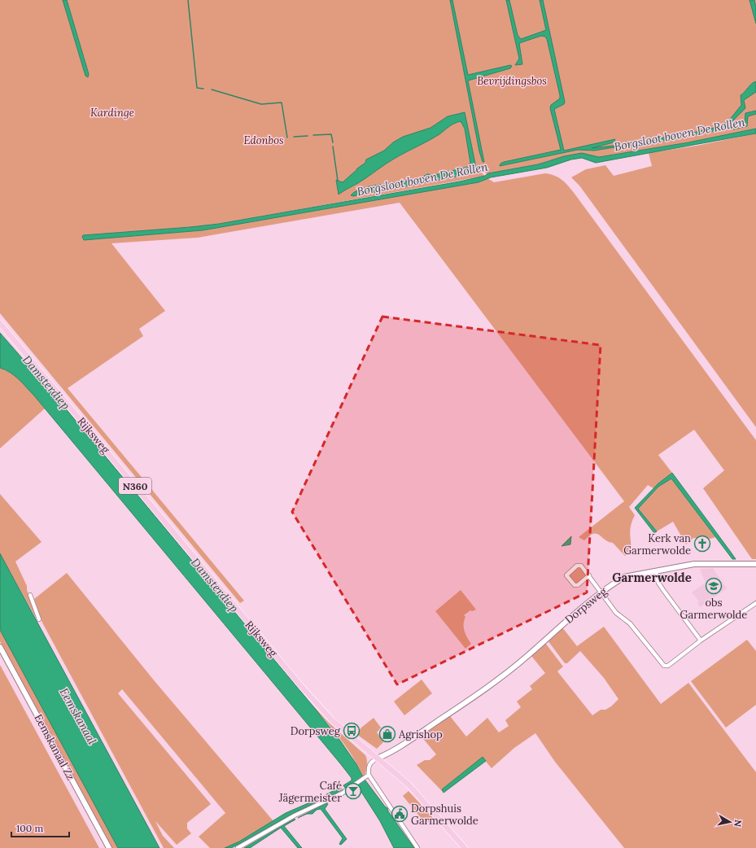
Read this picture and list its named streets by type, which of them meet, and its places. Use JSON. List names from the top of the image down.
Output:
{
  "streets": {
    "main road": ["Rijksweg", "N360"],
    "street": ["Dorpsweg", "Eemskanaal Zz"]
  },
  "crossings": [
    ["Rijksweg", "Dorpsweg"]
  ],
  "districts": ["Garmerwolde"],
  "water": ["Borgsloot boven De Rollen", "Damsterdiep", "Eemskanaal"],
  "parks": ["Bevrijdingsbos", "Kardinge", "Edonbos"],
  "places": {
    "church": ["Kerk van Garmerwolde"],
    "school or university": ["obs Garmerwolde"],
    "bus stop": ["Dorpsweg"],
    "shop": ["Agrishop"],
    "bar": ["Café Jägermeister"],
    "public building": ["Dorpshuis Garmerwolde"]
  },
  "scale_bar": "100 m",
  "north": "right"
}
